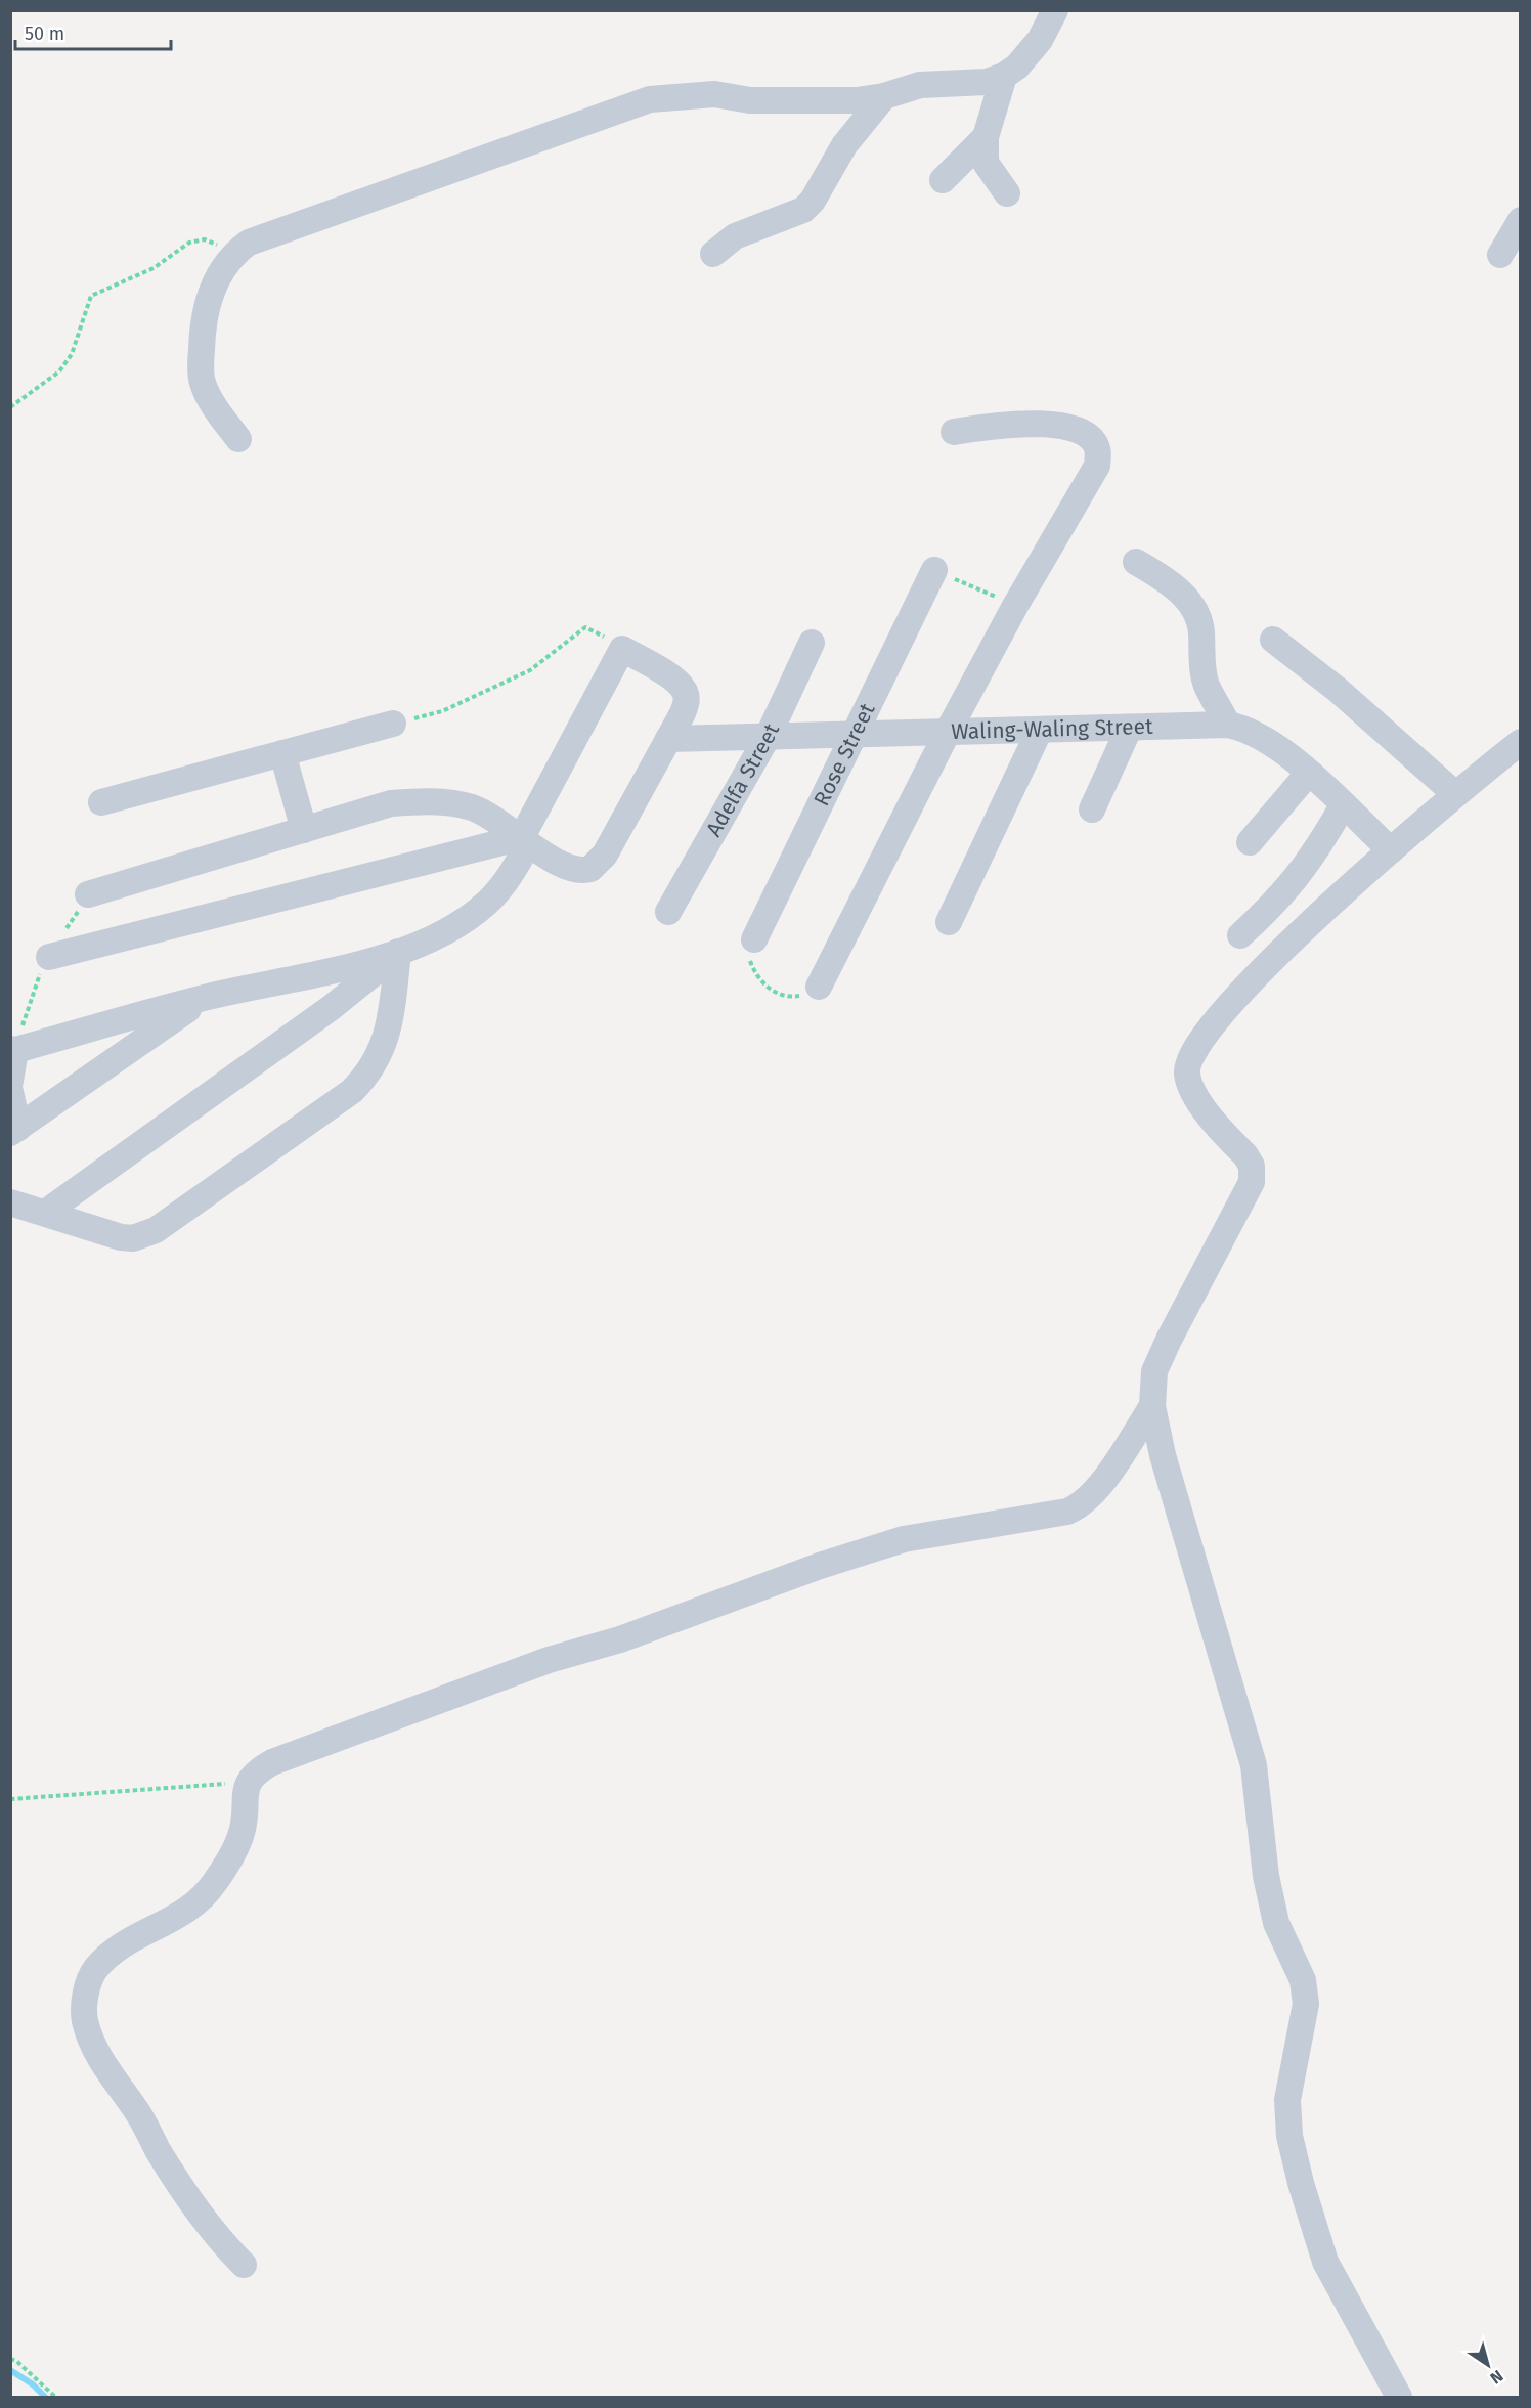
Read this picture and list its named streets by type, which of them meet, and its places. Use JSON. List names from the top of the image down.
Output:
{
  "streets": {
    "street": ["Waling-Waling Street", "Rose Street", "Adelfa Street"]
  },
  "crossings": [
    ["Waling-Waling Street", "Rose Street"],
    ["Waling-Waling Street", "Adelfa Street"]
  ],
  "scale_bar": "50 m",
  "north": "bottom right"
}
